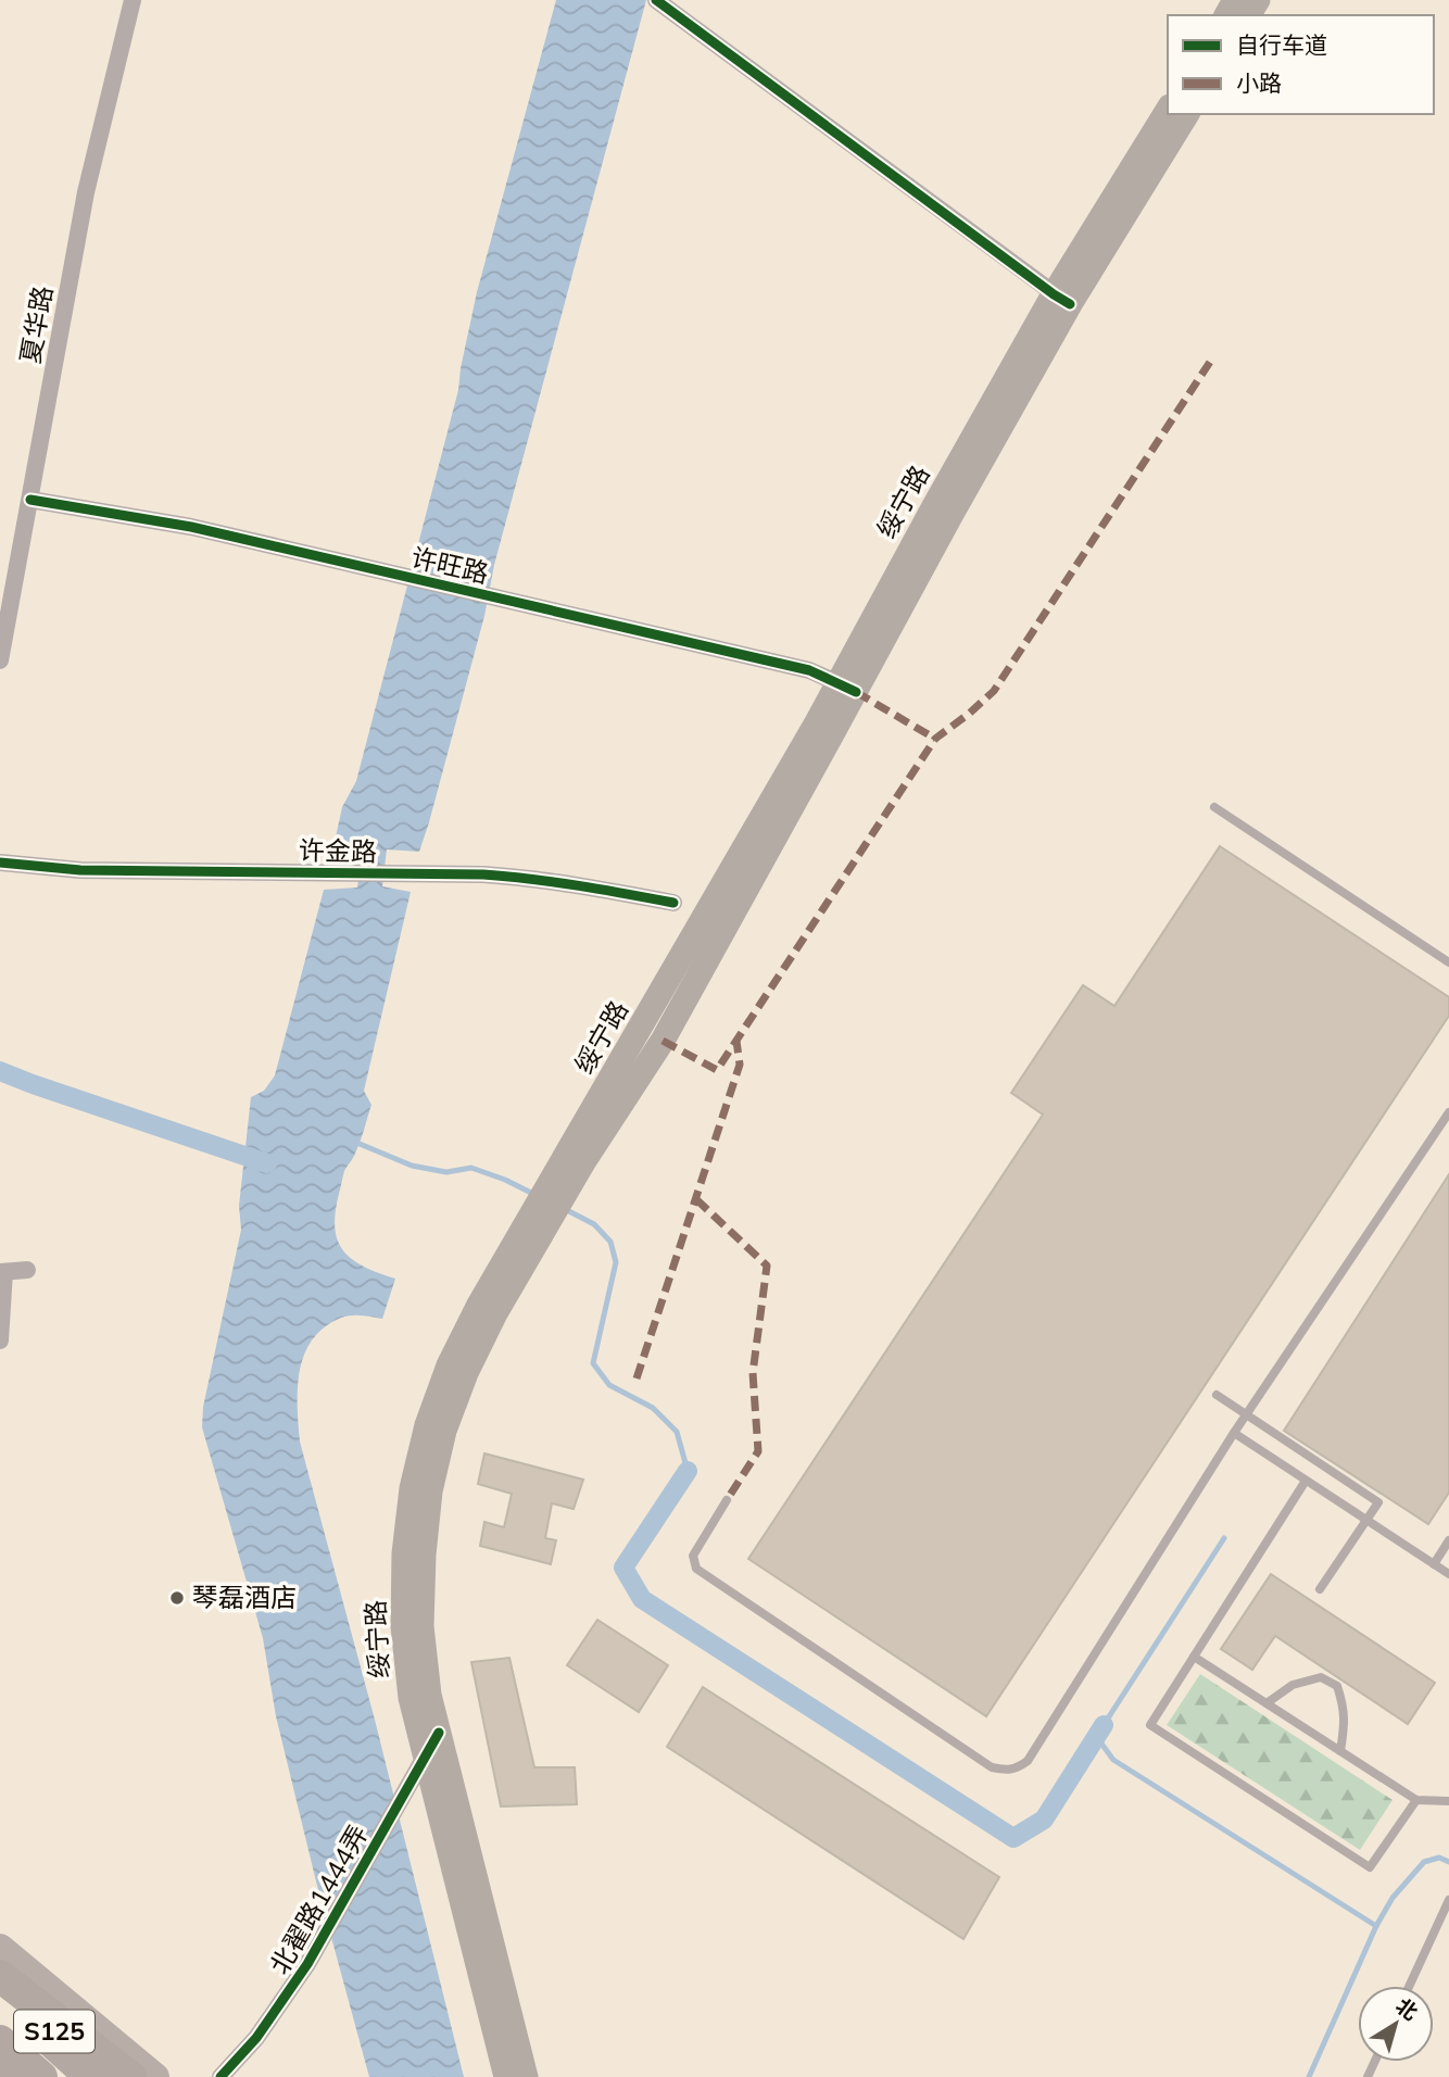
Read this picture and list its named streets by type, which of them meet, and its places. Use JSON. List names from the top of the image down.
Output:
{
  "streets": {
    "main road": ["绥宁路", "S125"],
    "street": [
      "夏华路",
      "许旺路",
      "许金路",
      "北翟路1444弄"
    ]
  },
  "crossings": [
    ["夏华路", "许旺路"],
    ["绥宁路", "许旺路"],
    ["绥宁路", "北翟路1444弄"]
  ],
  "places": ["琴磊酒店"],
  "legend": ["自行车道", "小路"],
  "north": "top right"
}
